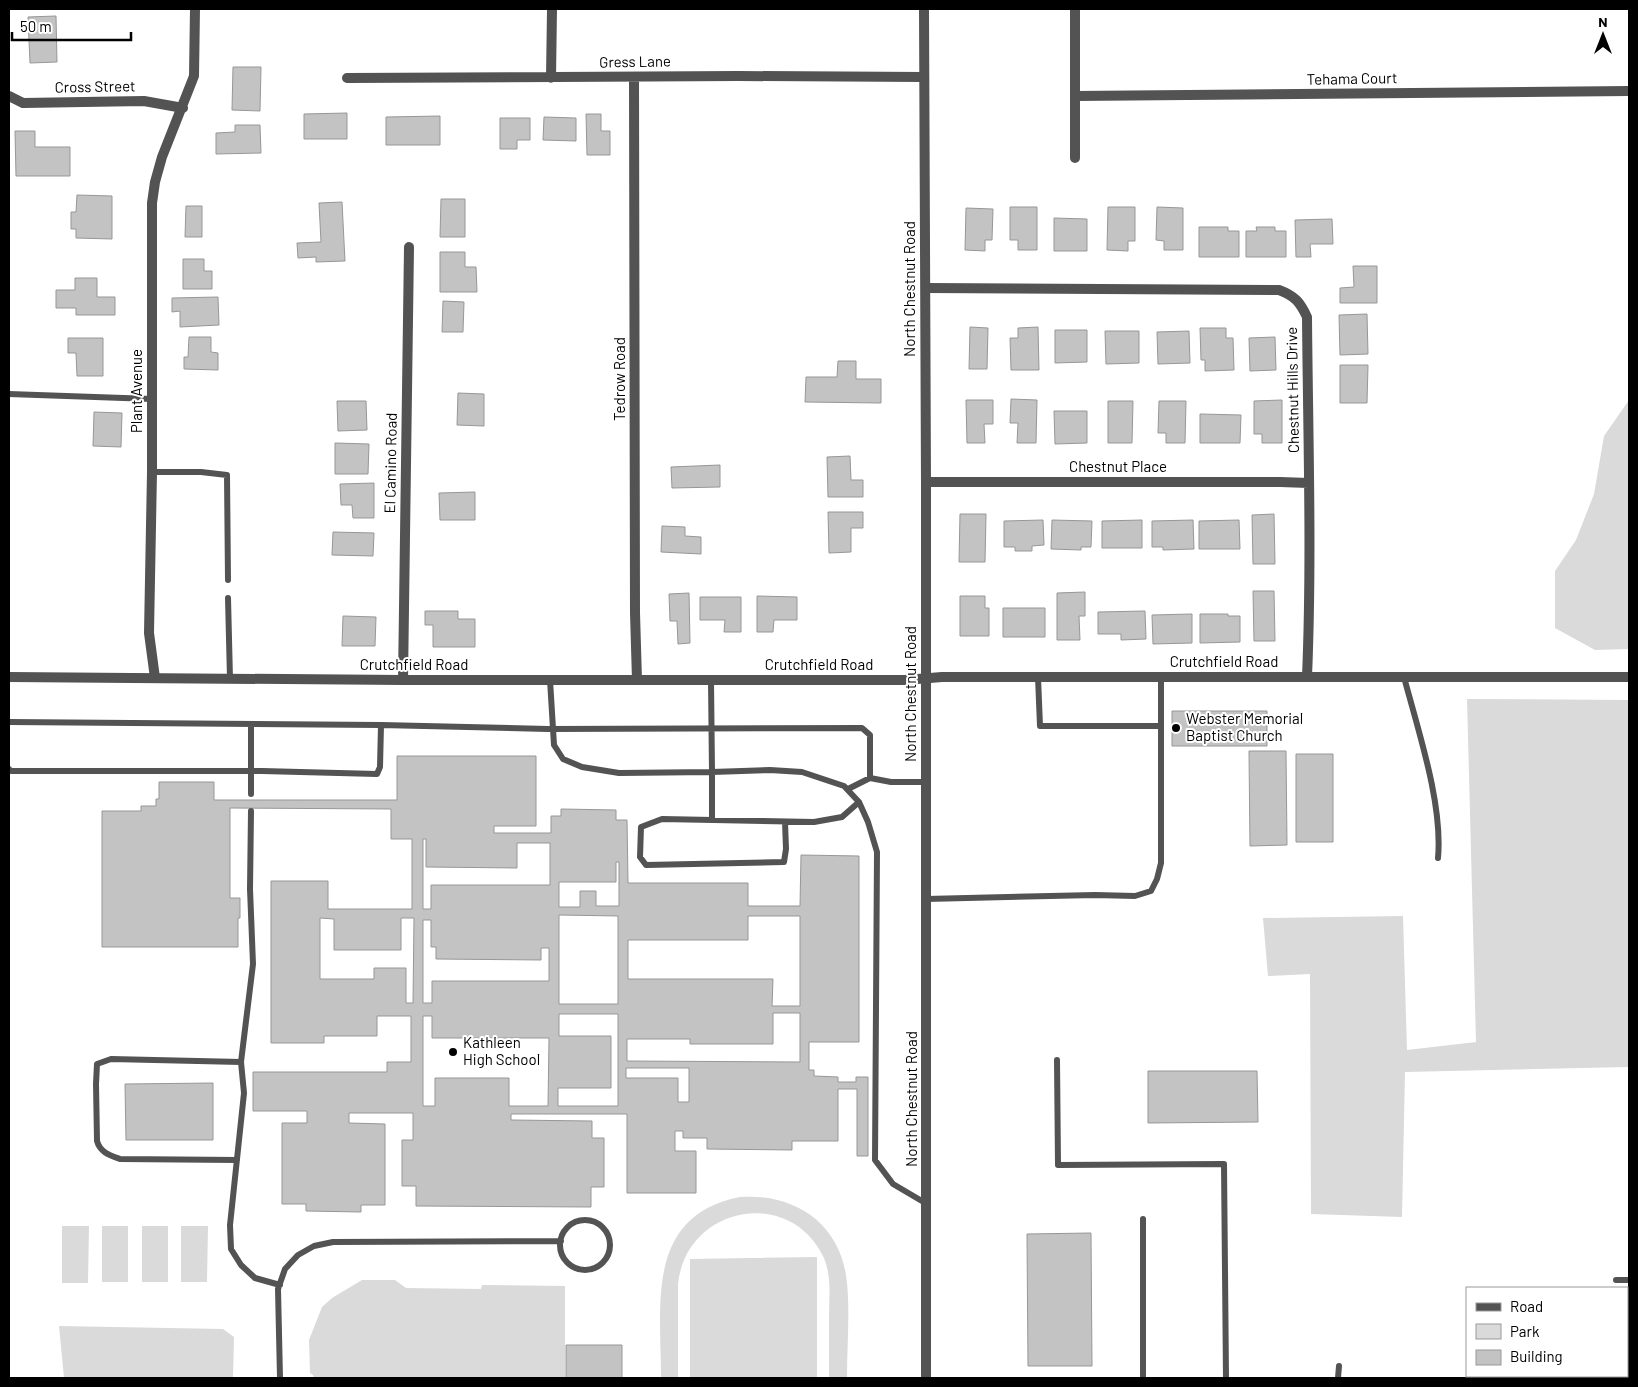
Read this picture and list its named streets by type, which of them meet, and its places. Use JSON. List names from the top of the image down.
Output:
{
  "streets": {
    "street": [
      "Gress Lane",
      "Tehama Court",
      "Cross Street",
      "North Chestnut Road",
      "Tedrow Road",
      "Chestnut Hills Drive",
      "Plant Avenue",
      "El Camino Road",
      "Chestnut Place",
      "Crutchfield Road"
    ]
  },
  "crossings": [
    ["Gress Lane", "North Chestnut Road"],
    ["Gress Lane", "Tedrow Road"],
    ["Cross Street", "Plant Avenue"],
    ["North Chestnut Road", "Chestnut Hills Drive"],
    ["North Chestnut Road", "Chestnut Place"],
    ["North Chestnut Road", "Crutchfield Road"],
    ["Tedrow Road", "Crutchfield Road"],
    ["Chestnut Hills Drive", "Chestnut Place"],
    ["Chestnut Hills Drive", "Crutchfield Road"],
    ["Plant Avenue", "Crutchfield Road"],
    ["El Camino Road", "Crutchfield Road"]
  ],
  "places": ["Webster Memorial Baptist Church", "Kathleen High School"],
  "legend": ["Road", "Park", "Building"],
  "scale_bar": "50 m",
  "north": "top"
}
